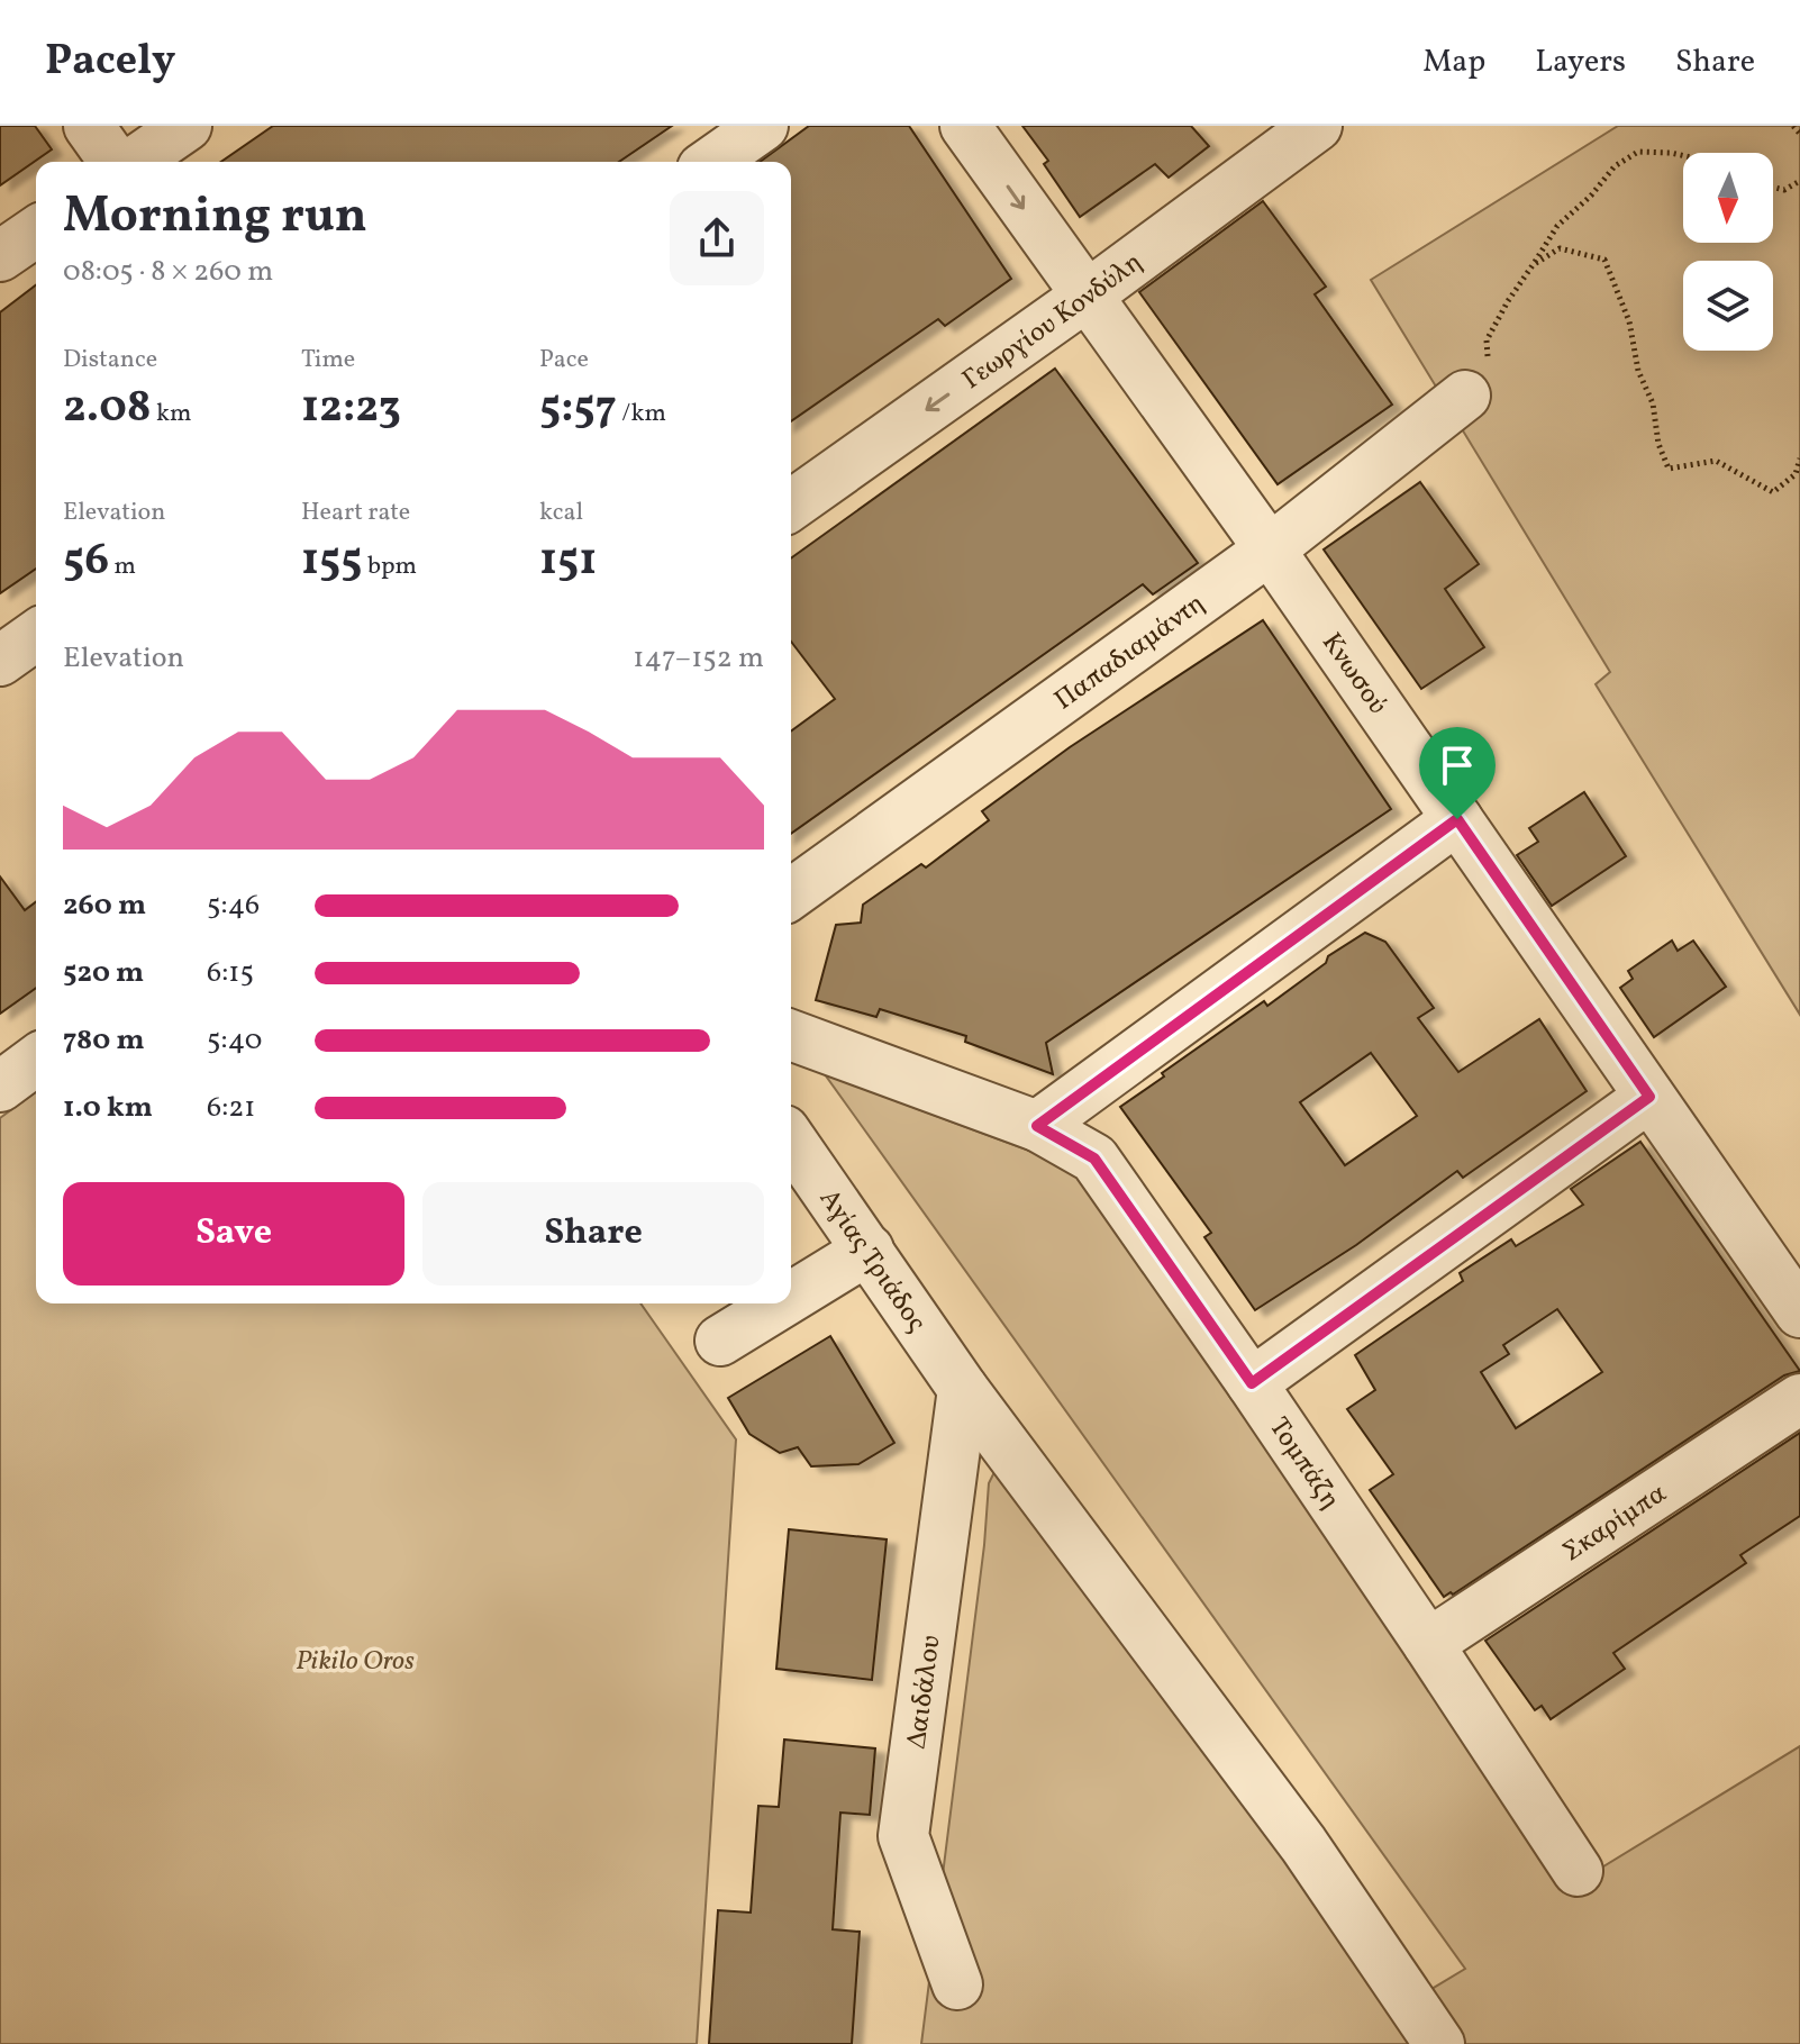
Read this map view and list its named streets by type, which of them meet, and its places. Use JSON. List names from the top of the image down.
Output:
{
  "streets": {
    "street": [
      "Γεωργίου Κονδύλη",
      "Παπαδιαμάντη",
      "Κνωσού",
      "Αγίας Τριάδος",
      "Τομπάζη",
      "Σκαρίμπα",
      "Δαιδάλου"
    ]
  },
  "crossings": [
    ["Γεωργίου Κονδύλη", "Κνωσού"],
    ["Παπαδιαμάντη", "Κνωσού"],
    ["Αγίας Τριάδος", "Δαιδάλου"],
    ["Τομπάζη", "Σκαρίμπα"]
  ],
  "one_way": ["Γεωργίου Κονδύλη"],
  "parks": ["Pikilo Oros"],
  "north": "bottom",
  "page": {
    "header": "Pacely",
    "nav": ["Map", "Layers", "Share"],
    "heading": ["Morning run", "08:05 · 8 × 260 m"],
    "stats": [
      ["Distance", "2.08 km"],
      ["Time", "12:23"],
      ["Pace", "5:57 /km"],
      ["Elevation", "56 m"],
      ["Heart rate", "155 bpm"],
      ["kcal", "151"]
    ],
    "chart": ["Elevation", "147–152 m"],
    "list": [
      {
        "name": "260 m",
        "note": "5:46"
      },
      {
        "name": "520 m",
        "note": "6:15"
      },
      {
        "name": "780 m",
        "note": "5:40"
      },
      {
        "name": "1.0 km",
        "note": "6:21"
      }
    ],
    "buttons": ["Save", "Share"]
  }
}
